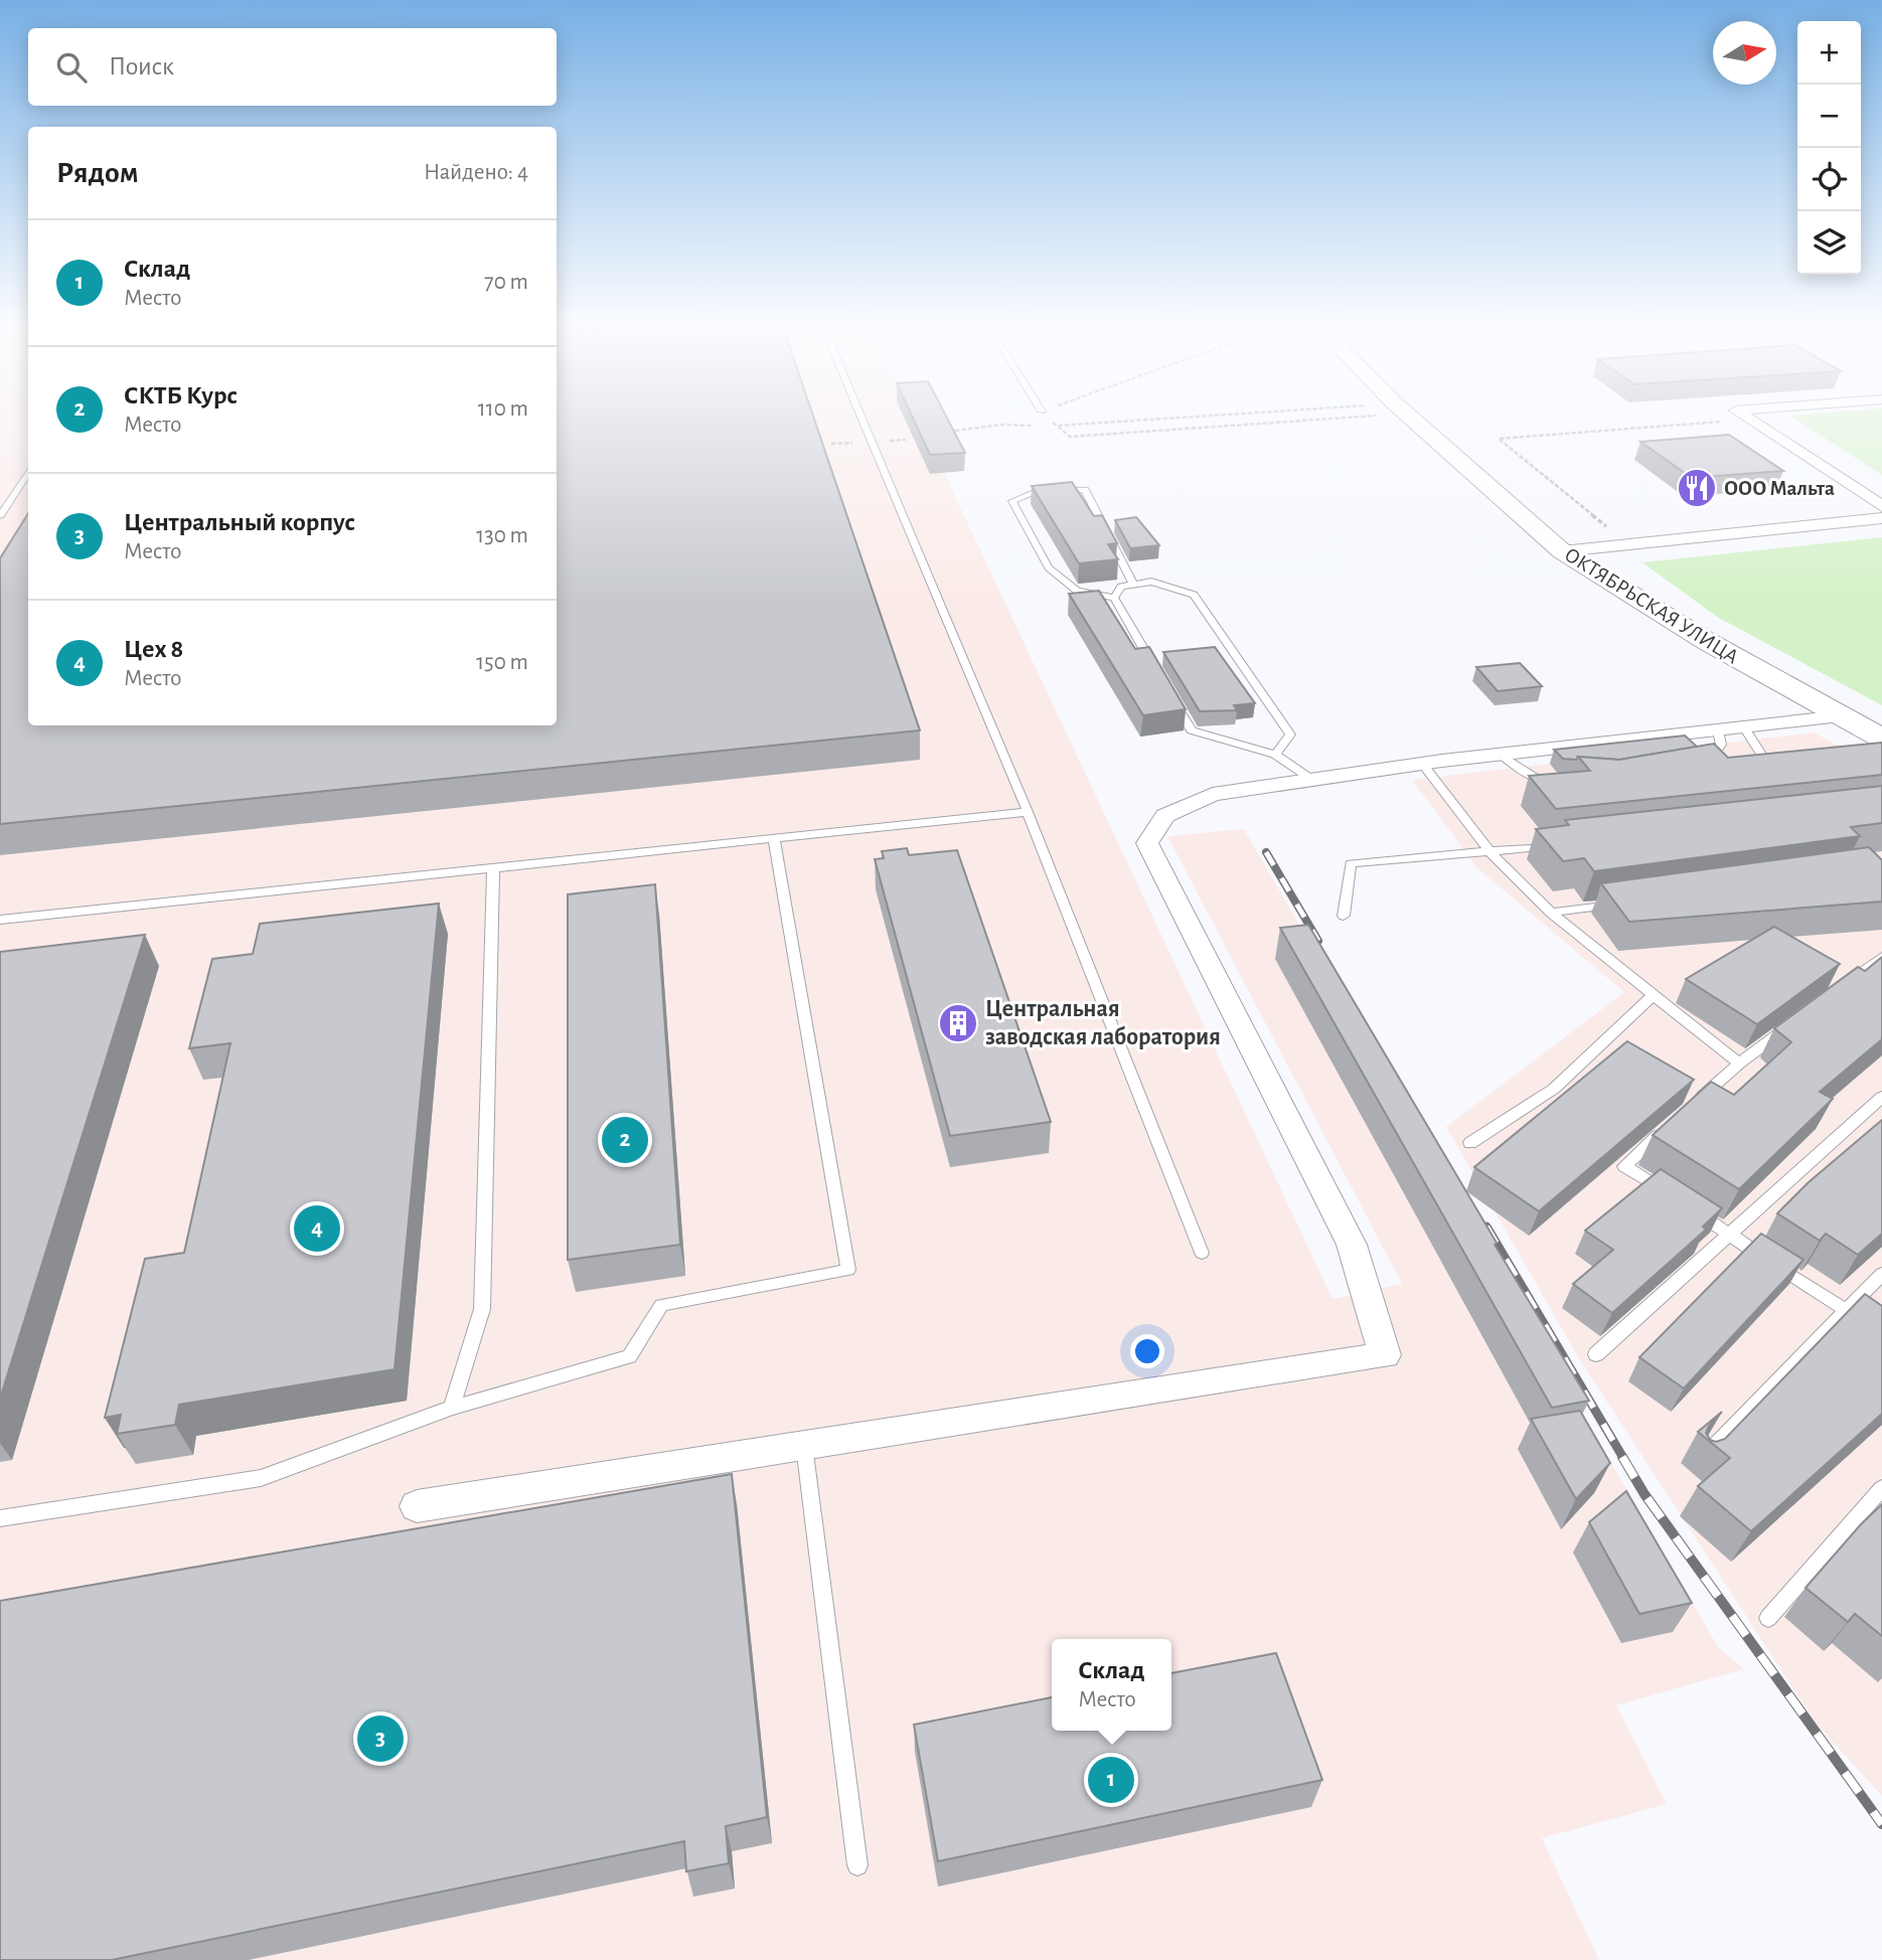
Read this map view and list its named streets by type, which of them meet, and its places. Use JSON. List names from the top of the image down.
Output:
{
  "streets": {
    "main road": ["ОКТЯБРЬСКАЯ УЛИЦА"]
  },
  "places": {
    "restaurant": ["ООО Мальта"],
    "building": ["Центральная заводская лаборатория"]
  },
  "north": "right",
  "page": {
    "map_buttons": ["+", "−"],
    "search": "Поиск",
    "heading": ["Рядом", "Найдено: 4"],
    "list": [
      {
        "mark": "1",
        "name": "Склад",
        "note": "Место",
        "value": "70 m"
      },
      {
        "mark": "2",
        "name": "СКТБ Курс",
        "note": "Место",
        "value": "110 m"
      },
      {
        "mark": "3",
        "name": "Центральный корпус",
        "note": "Место",
        "value": "130 m"
      },
      {
        "mark": "4",
        "name": "Цех 8",
        "note": "Место",
        "value": "150 m"
      }
    ],
    "pins": [
      "2",
      "4",
      "3",
      "1"
    ],
    "popup": ["Склад", "Место"]
  }
}
